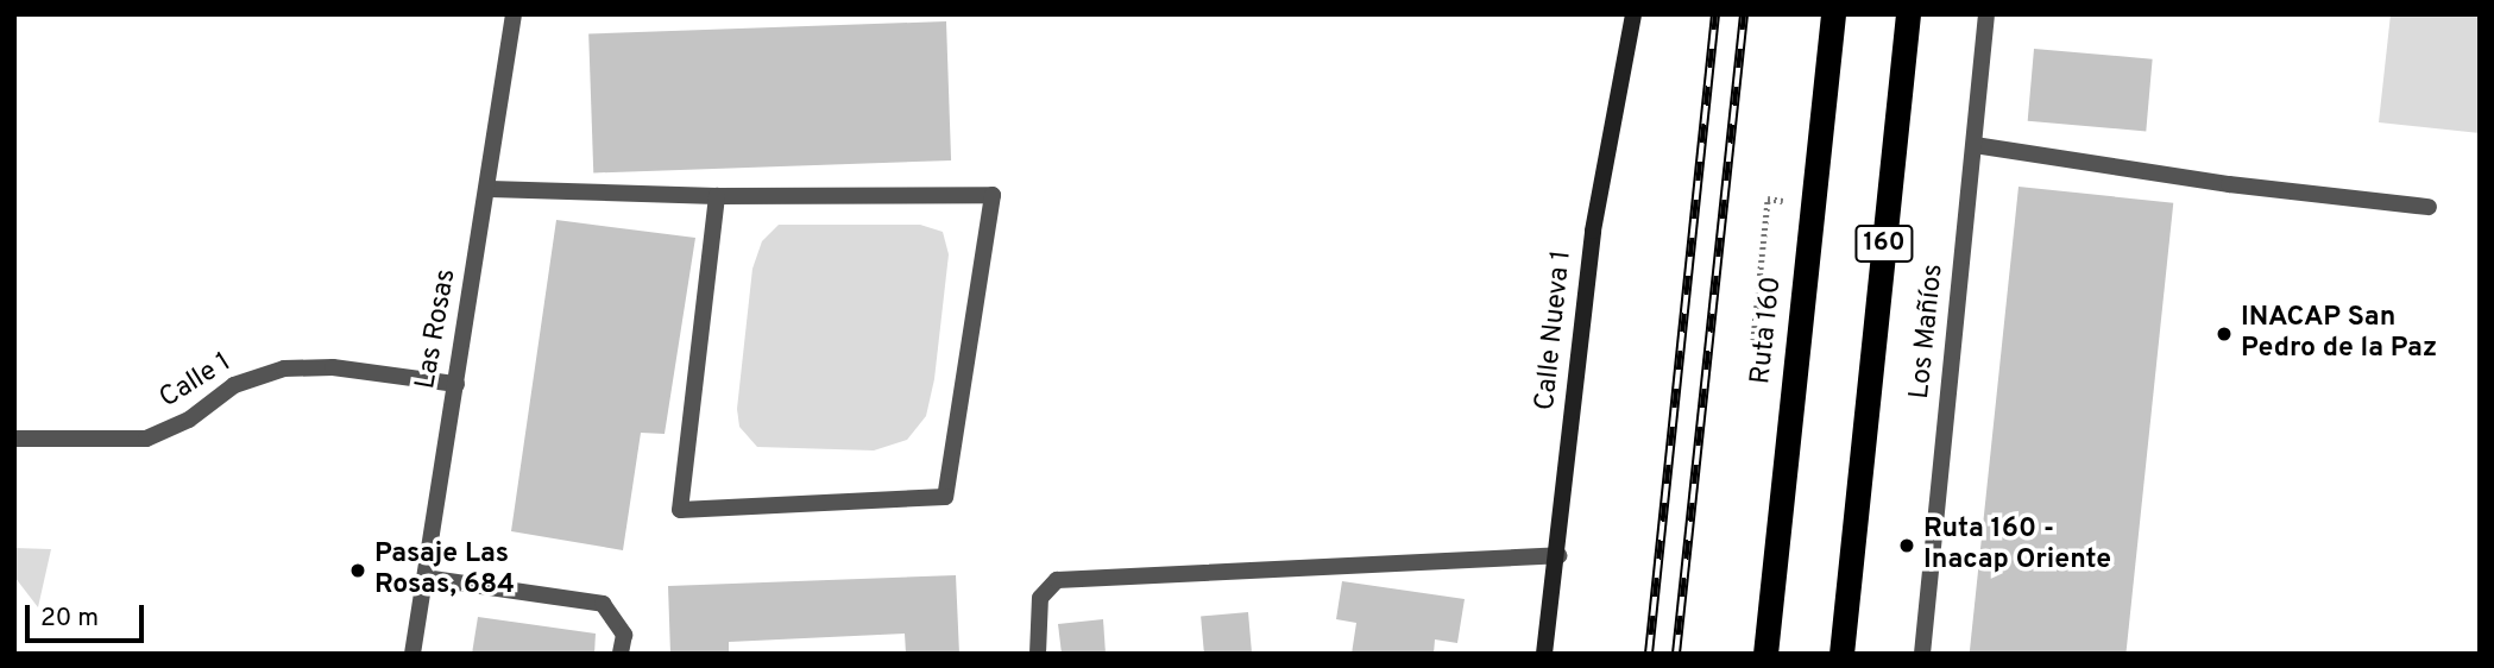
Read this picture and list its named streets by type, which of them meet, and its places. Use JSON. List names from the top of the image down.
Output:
{
  "streets": {
    "highway": ["160", "Ruta 160"],
    "main road": ["Calle Nueva 1"],
    "street": ["Las Rosas", "Los Mañíos", "Calle 1"]
  },
  "crossings": [
    ["Las Rosas", "Calle 1"]
  ],
  "places": ["INACAP San Pedro de la Paz", "Ruta 160 - Inacap Oriente", "Pasaje Las Rosas, 684"],
  "scale_bar": "20 m"
}
